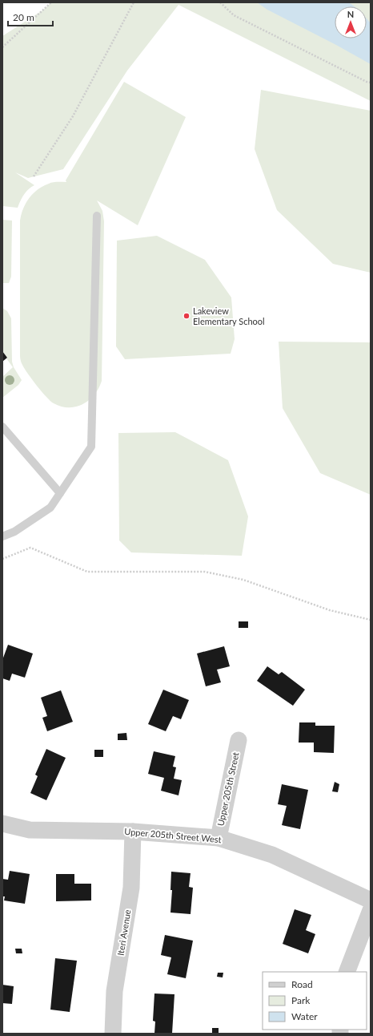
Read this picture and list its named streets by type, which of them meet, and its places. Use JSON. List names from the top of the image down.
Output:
{
  "streets": {
    "street": ["Upper 205th Street", "Upper 205th Street West", "Iteri Avenue"]
  },
  "crossings": [
    ["Upper 205th Street", "Upper 205th Street West"],
    ["Upper 205th Street West", "Iteri Avenue"]
  ],
  "places": ["Lakeview Elementary School"],
  "legend": ["Road", "Park", "Water"],
  "scale_bar": "20 m",
  "north": "top"
}
